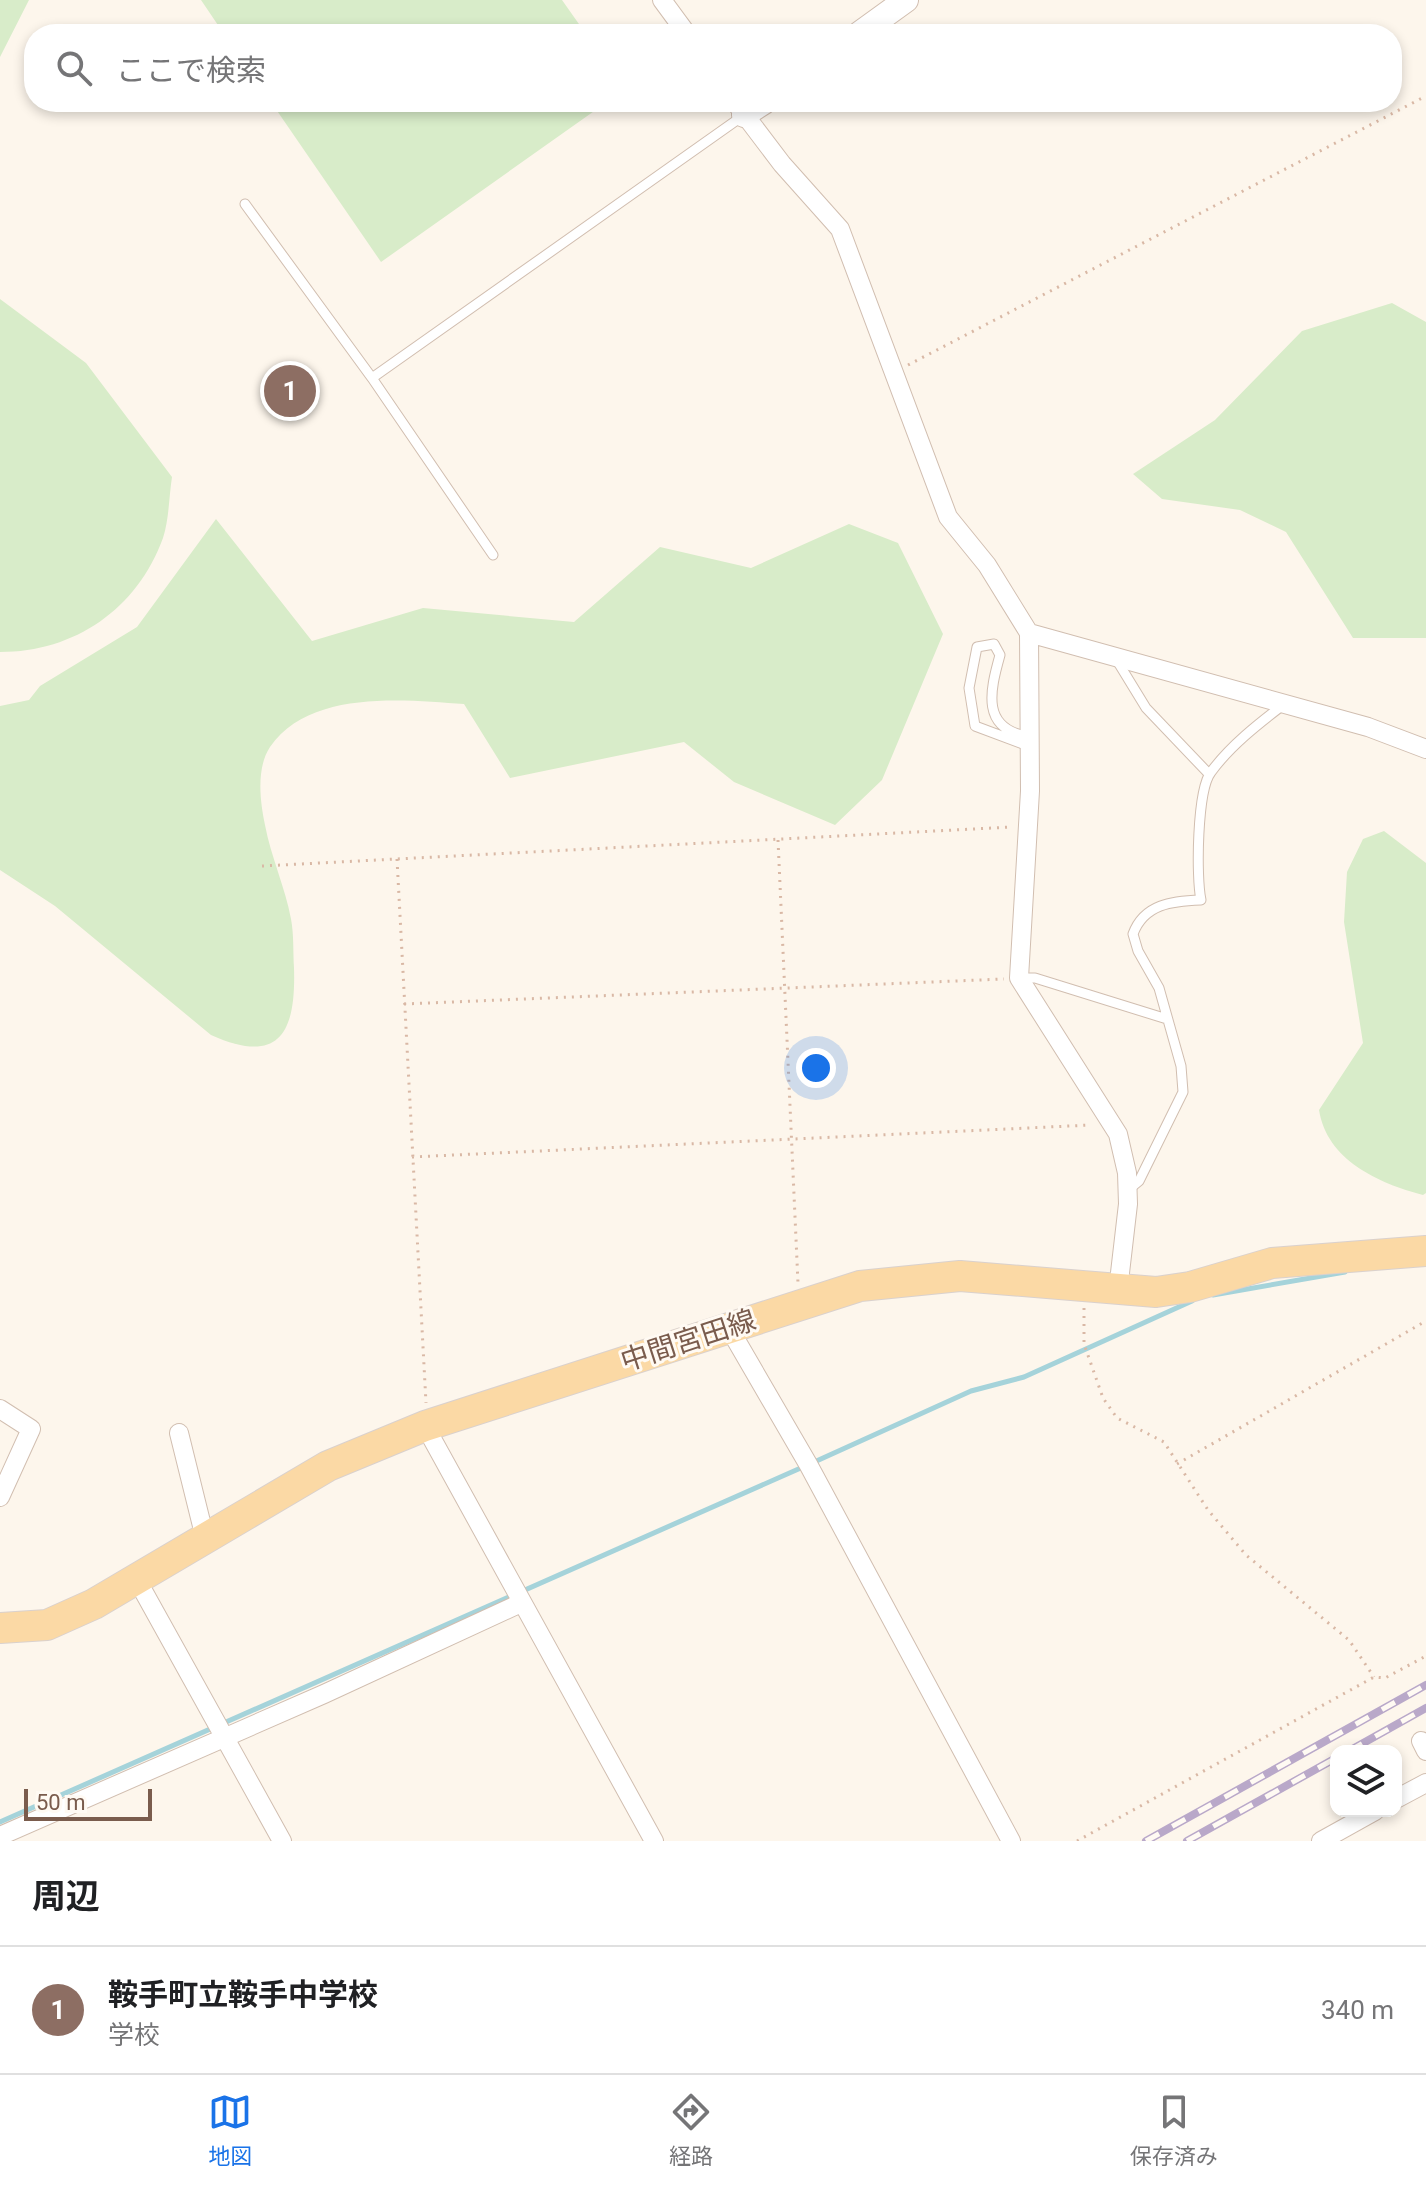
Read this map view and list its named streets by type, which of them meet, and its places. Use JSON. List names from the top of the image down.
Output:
{
  "streets": {
    "main road": ["中間宮田線"]
  },
  "scale_bar": "50 m",
  "page": {
    "search": "ここで検索",
    "pins": "1",
    "scale": "50 m",
    "heading": "周辺",
    "list": [
      {
        "mark": "1",
        "name": "鞍手町立鞍手中学校",
        "note": "学校",
        "value": "340 m"
      }
    ],
    "nav": ["地図", "経路", "保存済み"]
  }
}
